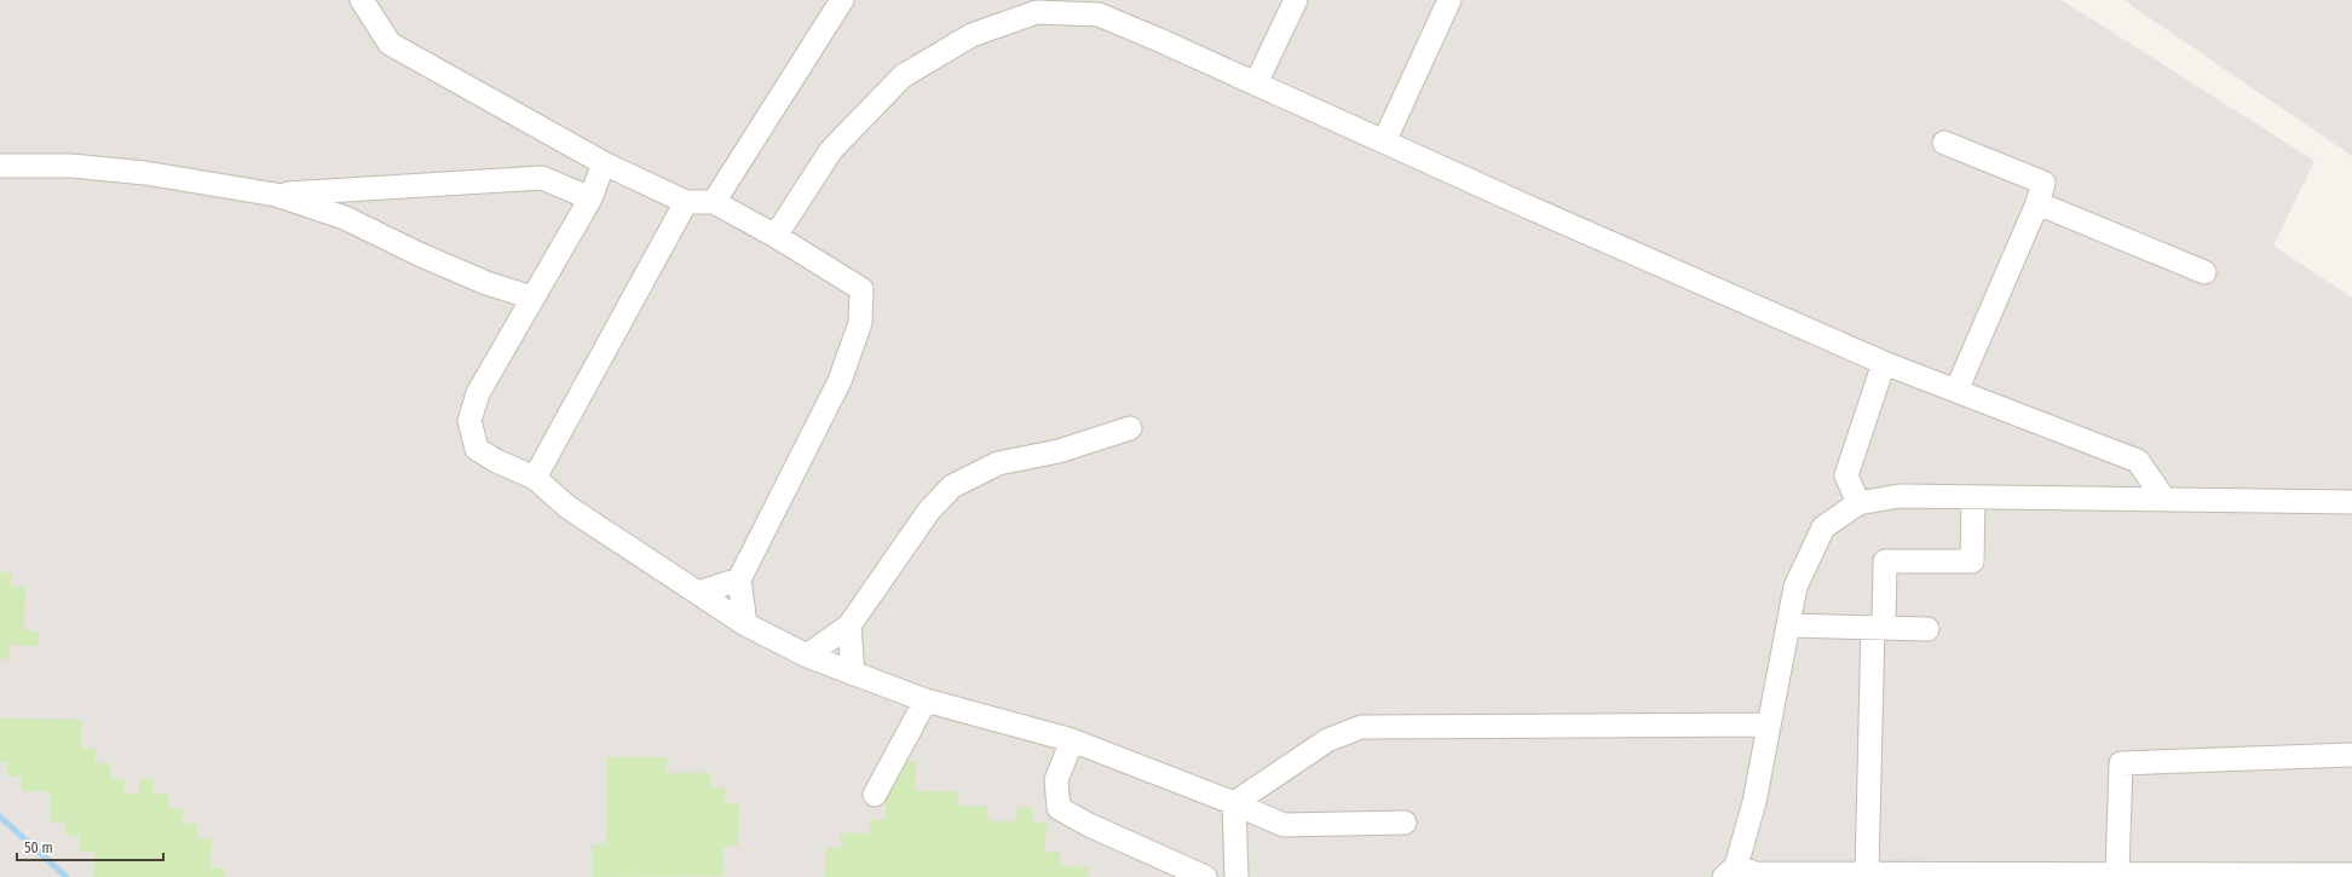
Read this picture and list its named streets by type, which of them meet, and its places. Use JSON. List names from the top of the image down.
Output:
{
  "scale_bar": "50 m"
}
